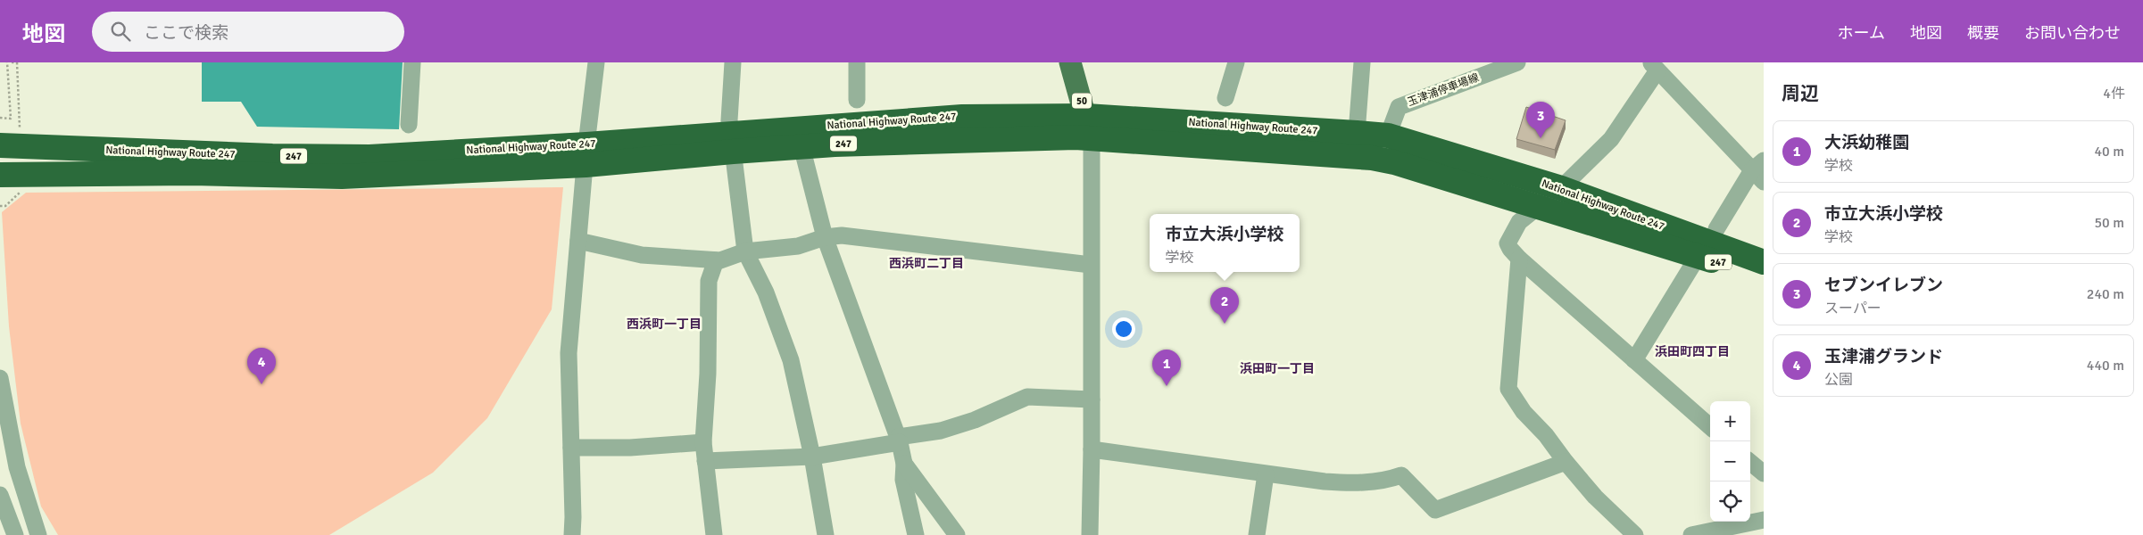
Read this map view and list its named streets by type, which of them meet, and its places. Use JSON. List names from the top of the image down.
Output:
{
  "streets": {
    "highway": ["National Highway Route 247", "247"],
    "main road": ["50"],
    "street": ["玉津浦停車場線"]
  },
  "crossings": [
    ["玉津浦停車場線", "National Highway Route 247"],
    ["50", "National Highway Route 247"]
  ],
  "districts": [
    "西浜町二丁目",
    "西浜町一丁目",
    "浜田町四丁目",
    "浜田町一丁目"
  ],
  "page": {
    "header": "地図",
    "search": "ここで検索",
    "nav": [
      "ホーム",
      "地図",
      "概要",
      "お問い合わせ"
    ],
    "heading": ["周辺", "4件"],
    "pins": [
      "3",
      "2",
      "4",
      "1"
    ],
    "list": [
      {
        "mark": "1",
        "name": "大浜幼稚園",
        "note": "学校",
        "value": "40 m"
      },
      {
        "mark": "2",
        "name": "市立大浜小学校",
        "note": "学校",
        "value": "50 m"
      },
      {
        "mark": "3",
        "name": "セブンイレブン",
        "note": "スーパー",
        "value": "240 m"
      },
      {
        "mark": "4",
        "name": "玉津浦グランド",
        "note": "公園",
        "value": "440 m"
      }
    ],
    "popup": ["市立大浜小学校", "学校"],
    "map_buttons": ["+", "−"]
  }
}
